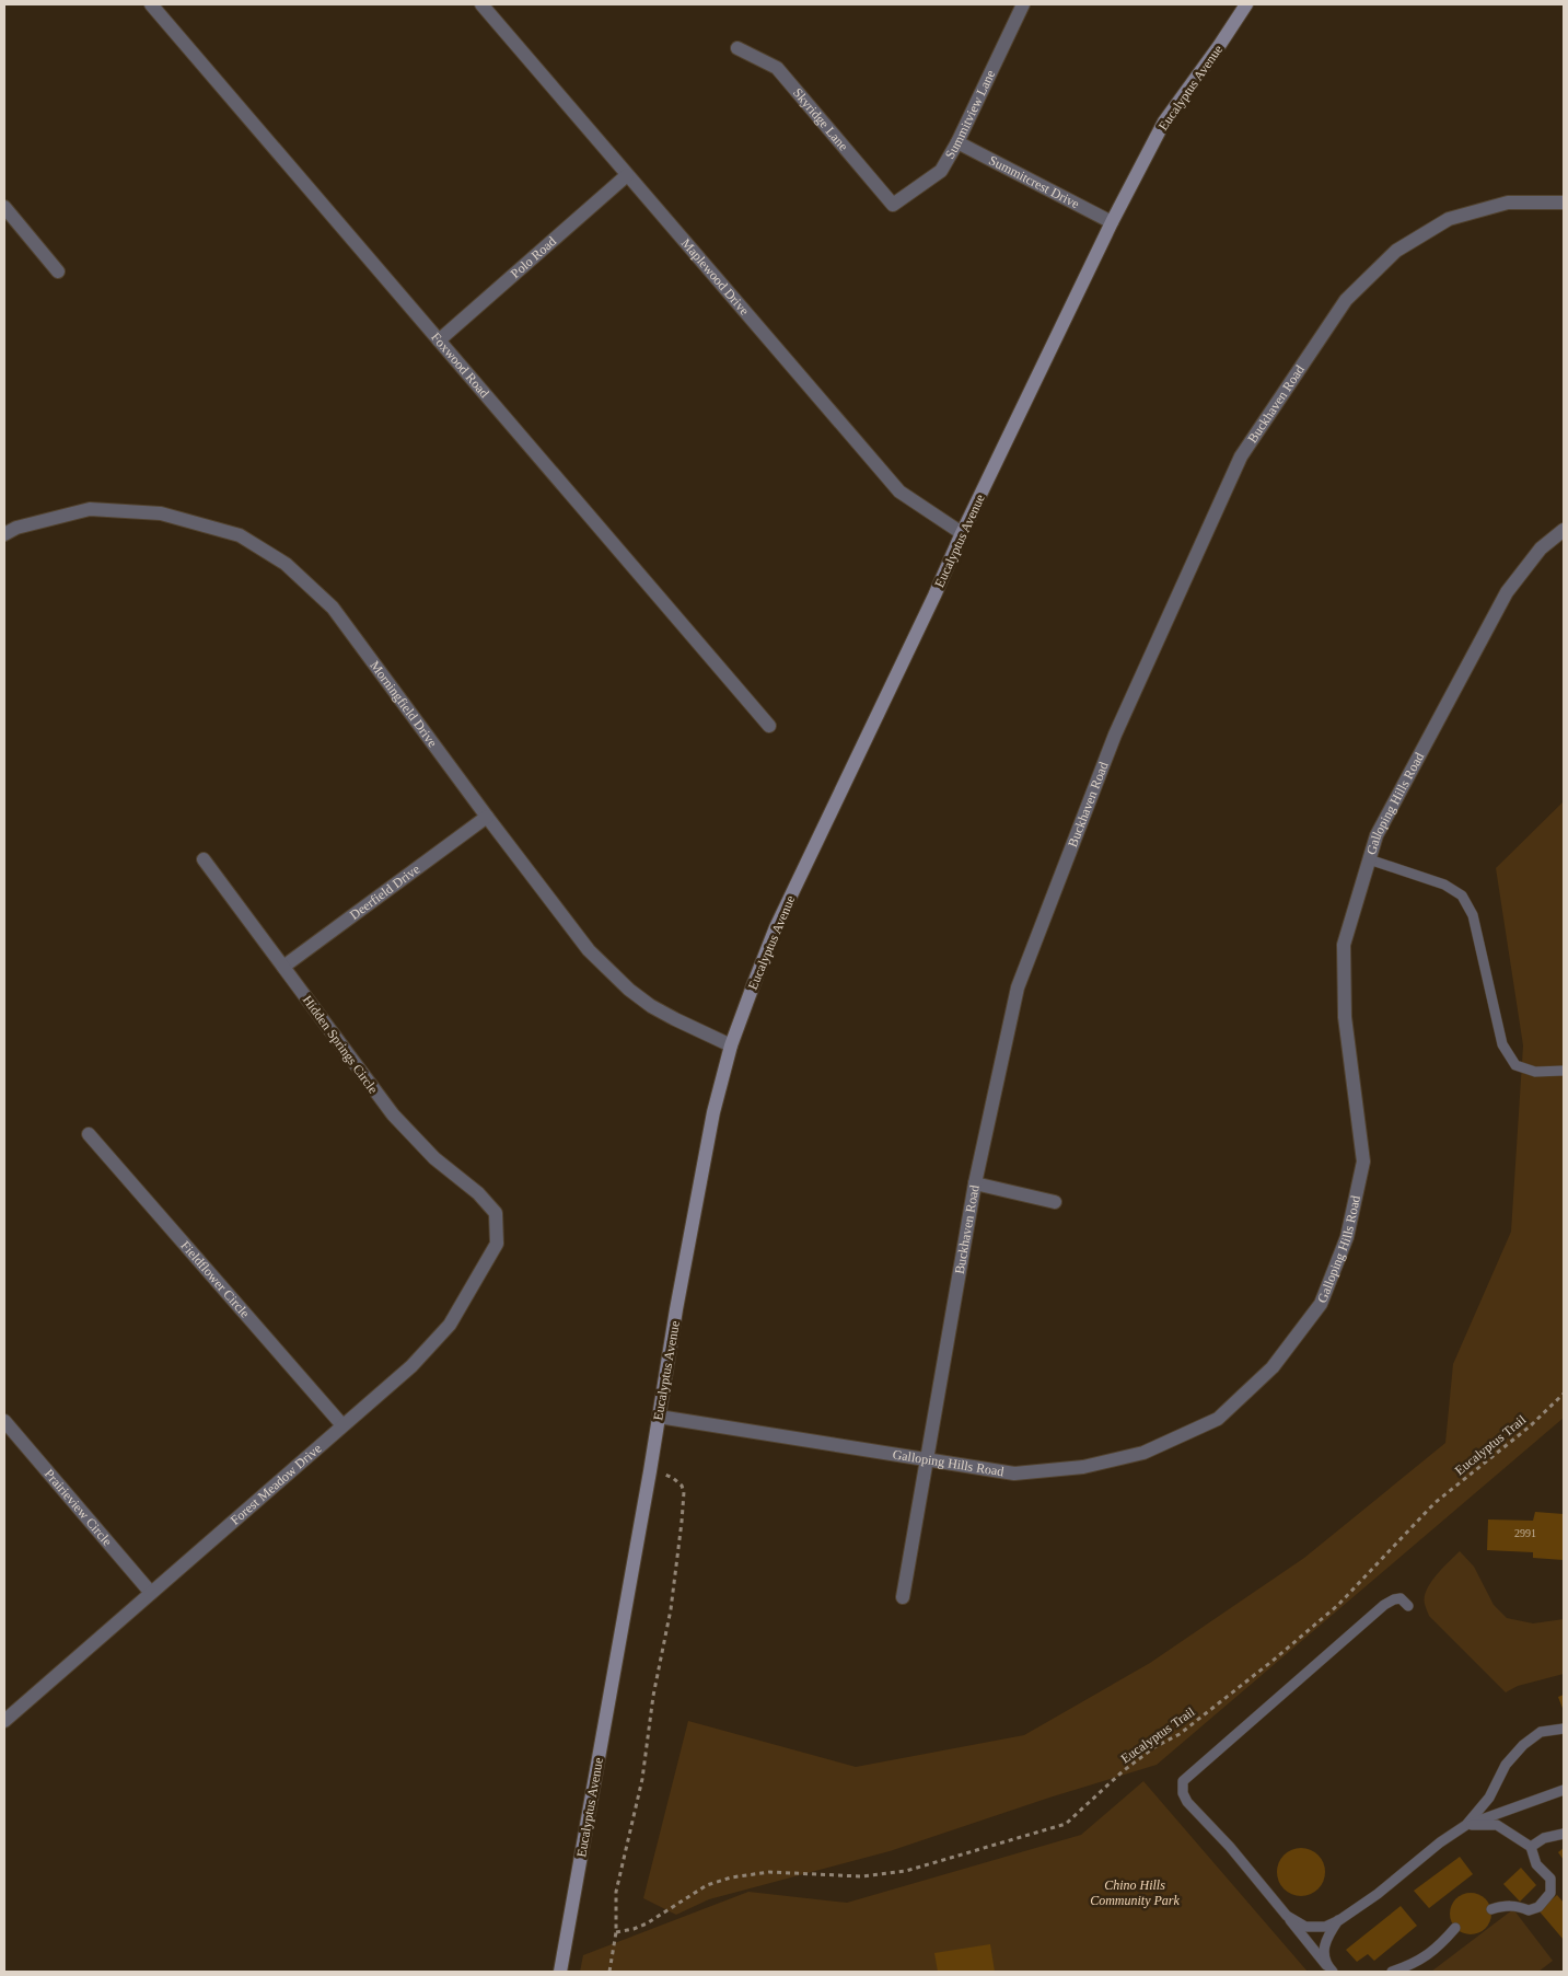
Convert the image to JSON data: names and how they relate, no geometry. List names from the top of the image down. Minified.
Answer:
{"streets":{"street":["Eucalyptus Avenue","Summitview Lane","Skyridge Lane","Summitcrest Drive","Polo Road","Maplewood Drive","Foxwood Road","Buckhaven Road","Morningfield Drive","Galloping Hills Road","Deerfield Drive","Hidden Springs Circle","Fieldflower Circle","Forest Meadow Drive","Prairieview Circle"],"path":["Eucalyptus Trail"]},"crossings":[["Eucalyptus Avenue","Summitcrest Drive"],["Eucalyptus Avenue","Maplewood Drive"],["Eucalyptus Avenue","Morningfield Drive"],["Eucalyptus Avenue","Galloping Hills Road"],["Summitview Lane","Skyridge Lane"],["Summitview Lane","Summitcrest Drive"],["Polo Road","Maplewood Drive"],["Polo Road","Foxwood Road"],["Buckhaven Road","Galloping Hills Road"],["Morningfield Drive","Deerfield Drive"],["Deerfield Drive","Hidden Springs Circle"],["Hidden Springs Circle","Forest Meadow Drive"],["Fieldflower Circle","Forest Meadow Drive"],["Forest Meadow Drive","Prairieview Circle"]],"parks":["Chino Hills Community Park"],"house_numbers":["2991"]}
